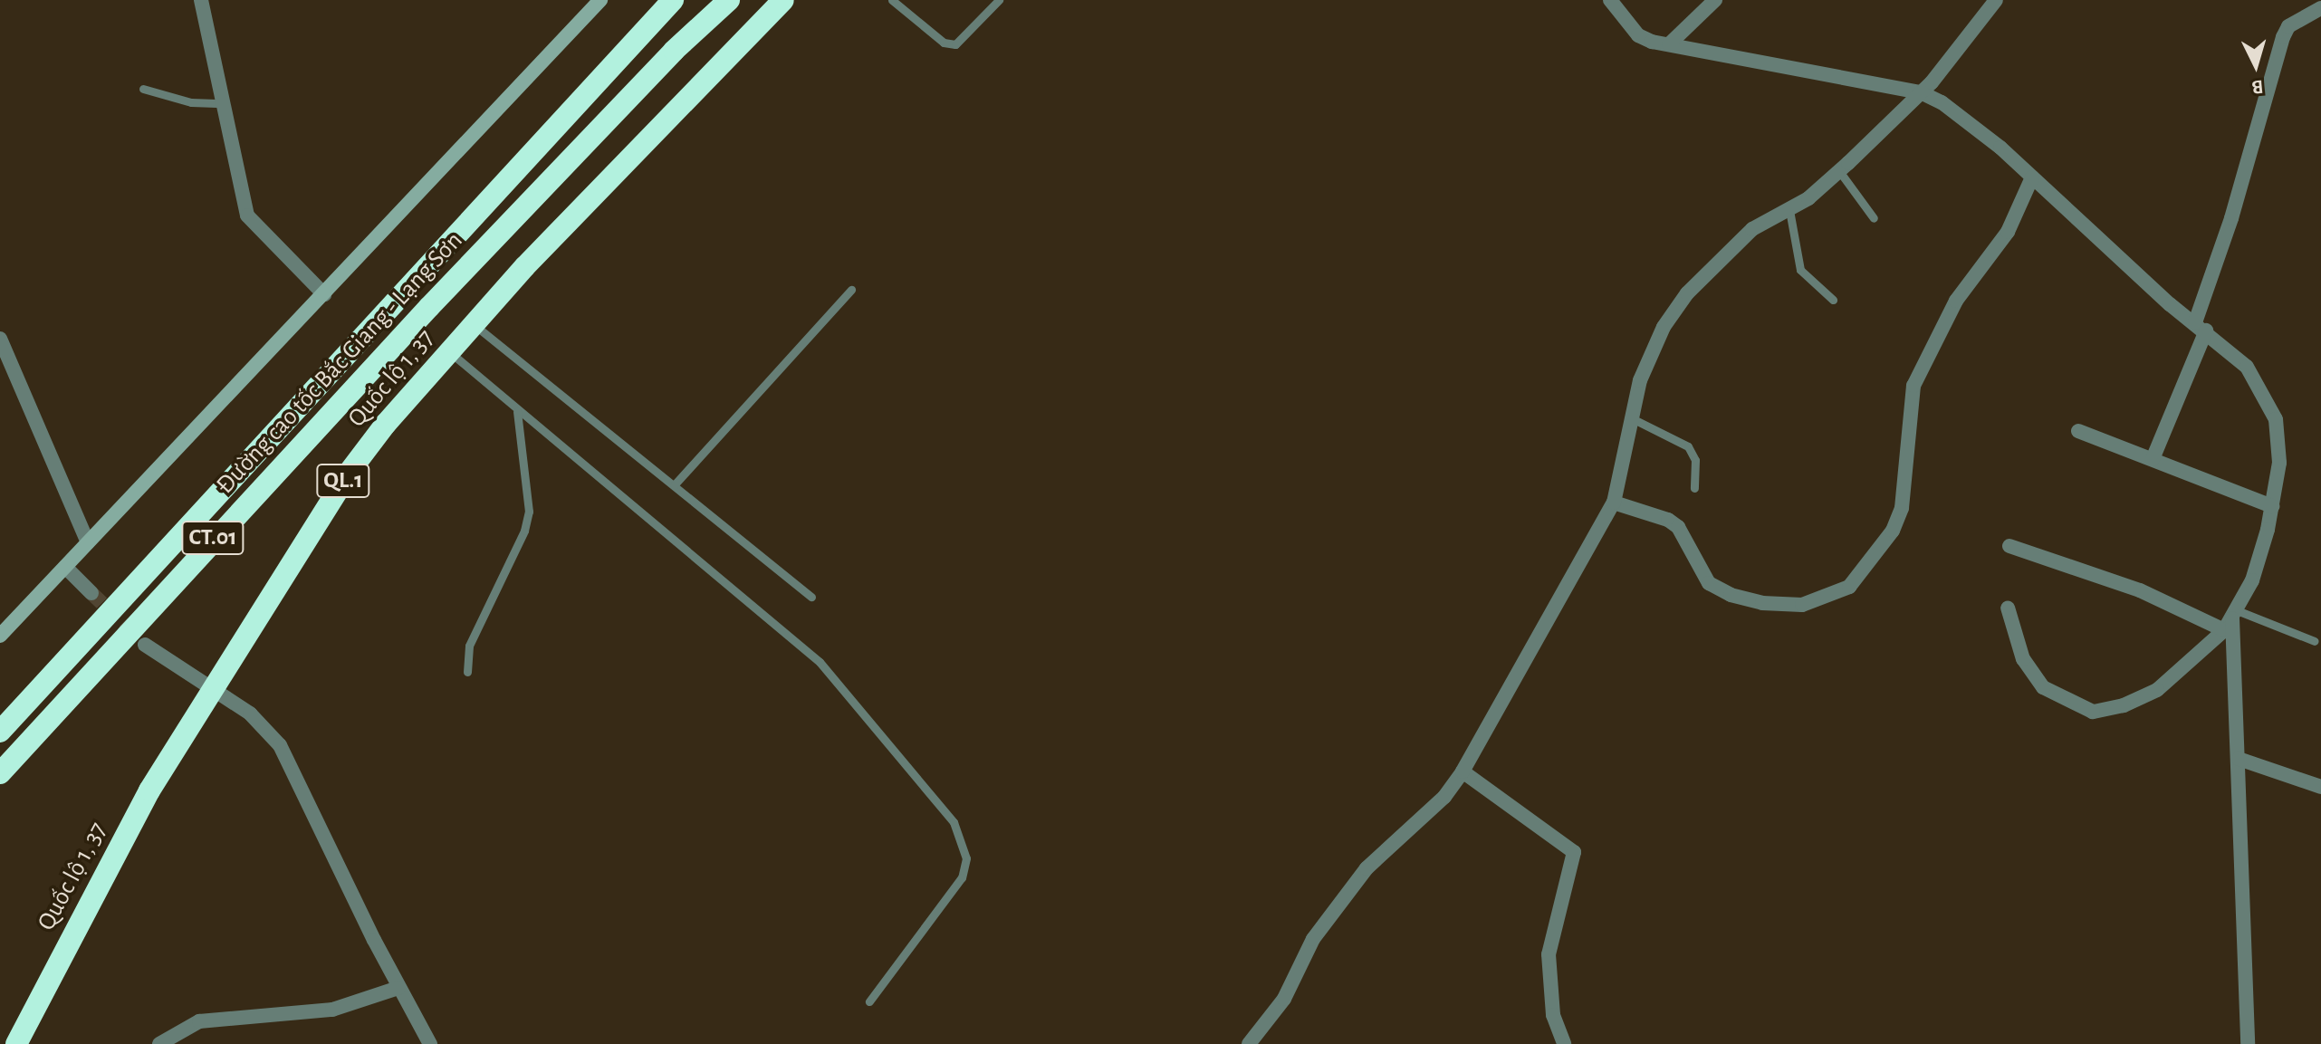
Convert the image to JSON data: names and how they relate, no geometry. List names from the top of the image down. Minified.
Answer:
{"streets":{"highway":["Đường cao tốc Bắc Giang - Lạng Sơn","Quốc lộ 1, 37","QL.1","CT.01"]},"north":"bottom"}
